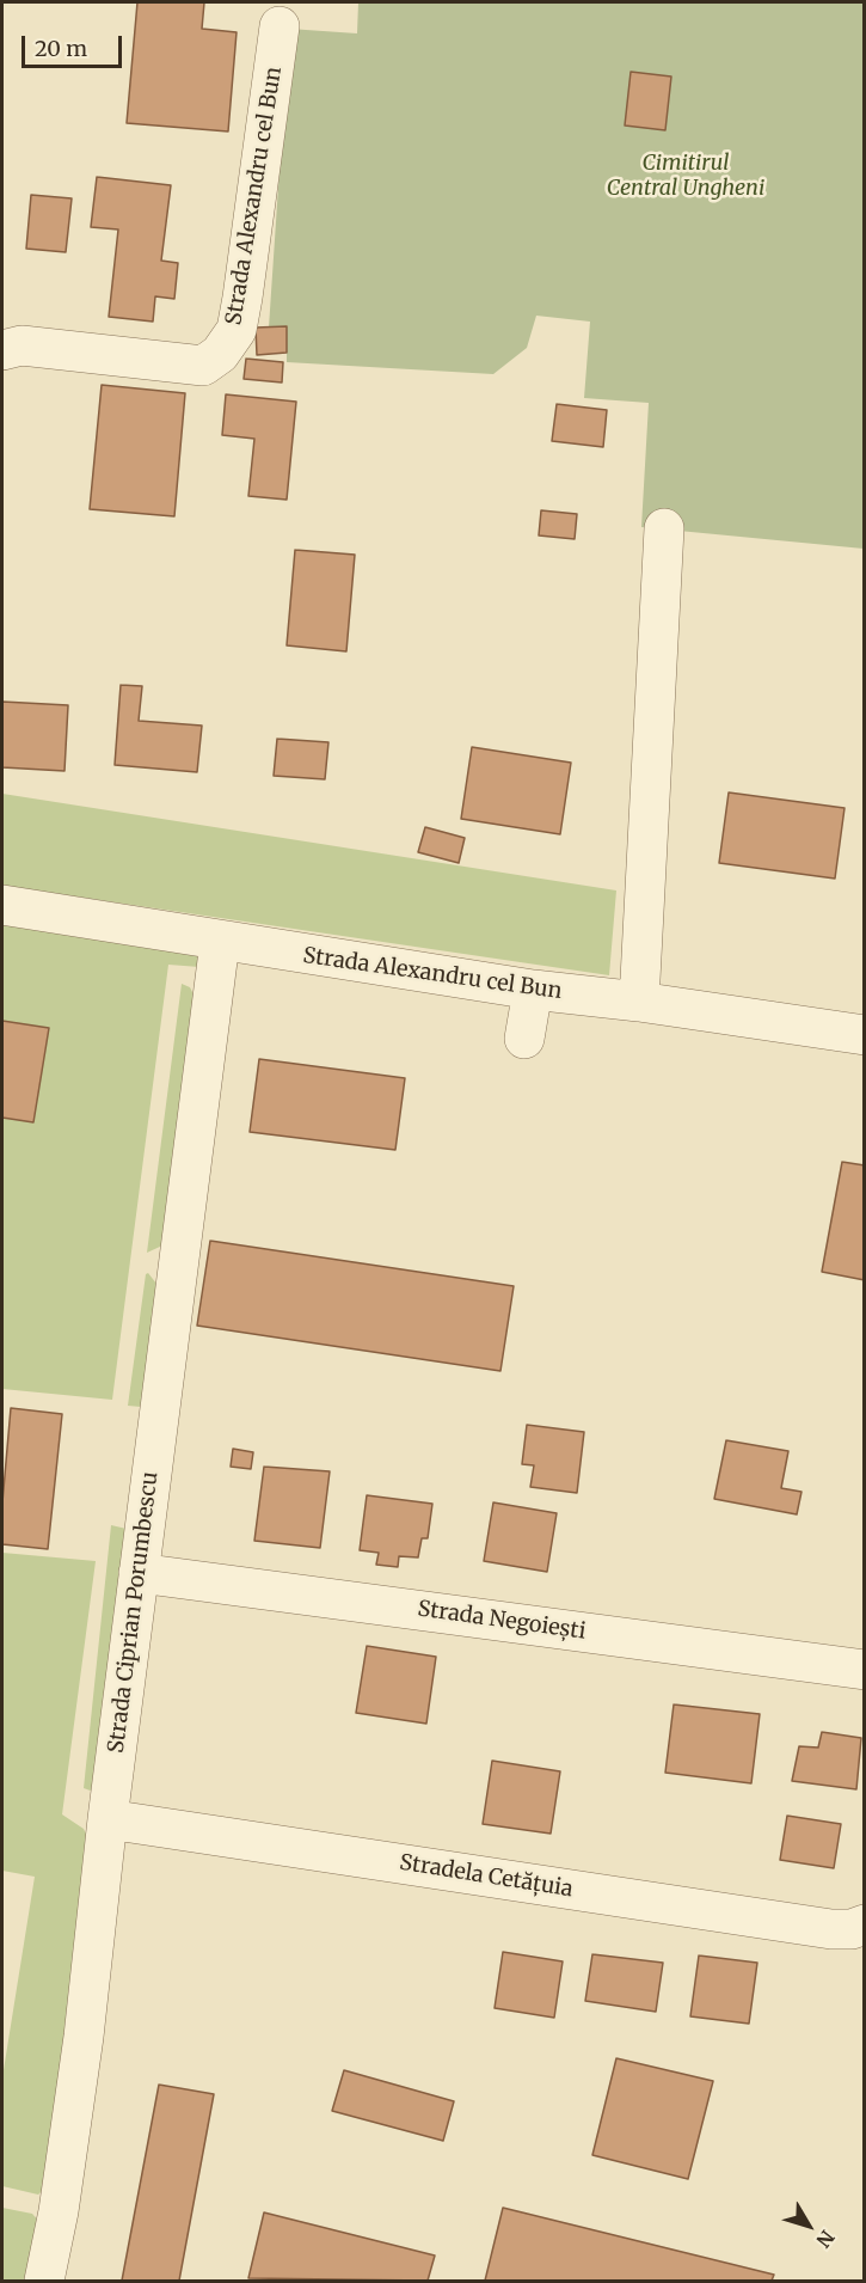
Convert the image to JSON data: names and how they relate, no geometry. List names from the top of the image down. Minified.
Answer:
{"streets":{"street":["Strada Alexandru cel Bun","Strada Ciprian Porumbescu","Strada Negoiești","Stradela Cetățuia"]},"crossings":[["Strada Alexandru cel Bun","Strada Ciprian Porumbescu"],["Strada Ciprian Porumbescu","Strada Negoiești"],["Strada Ciprian Porumbescu","Stradela Cetățuia"]],"parks":["Cimitirul Central Ungheni"],"scale_bar":"20 m","north":"bottom right"}
